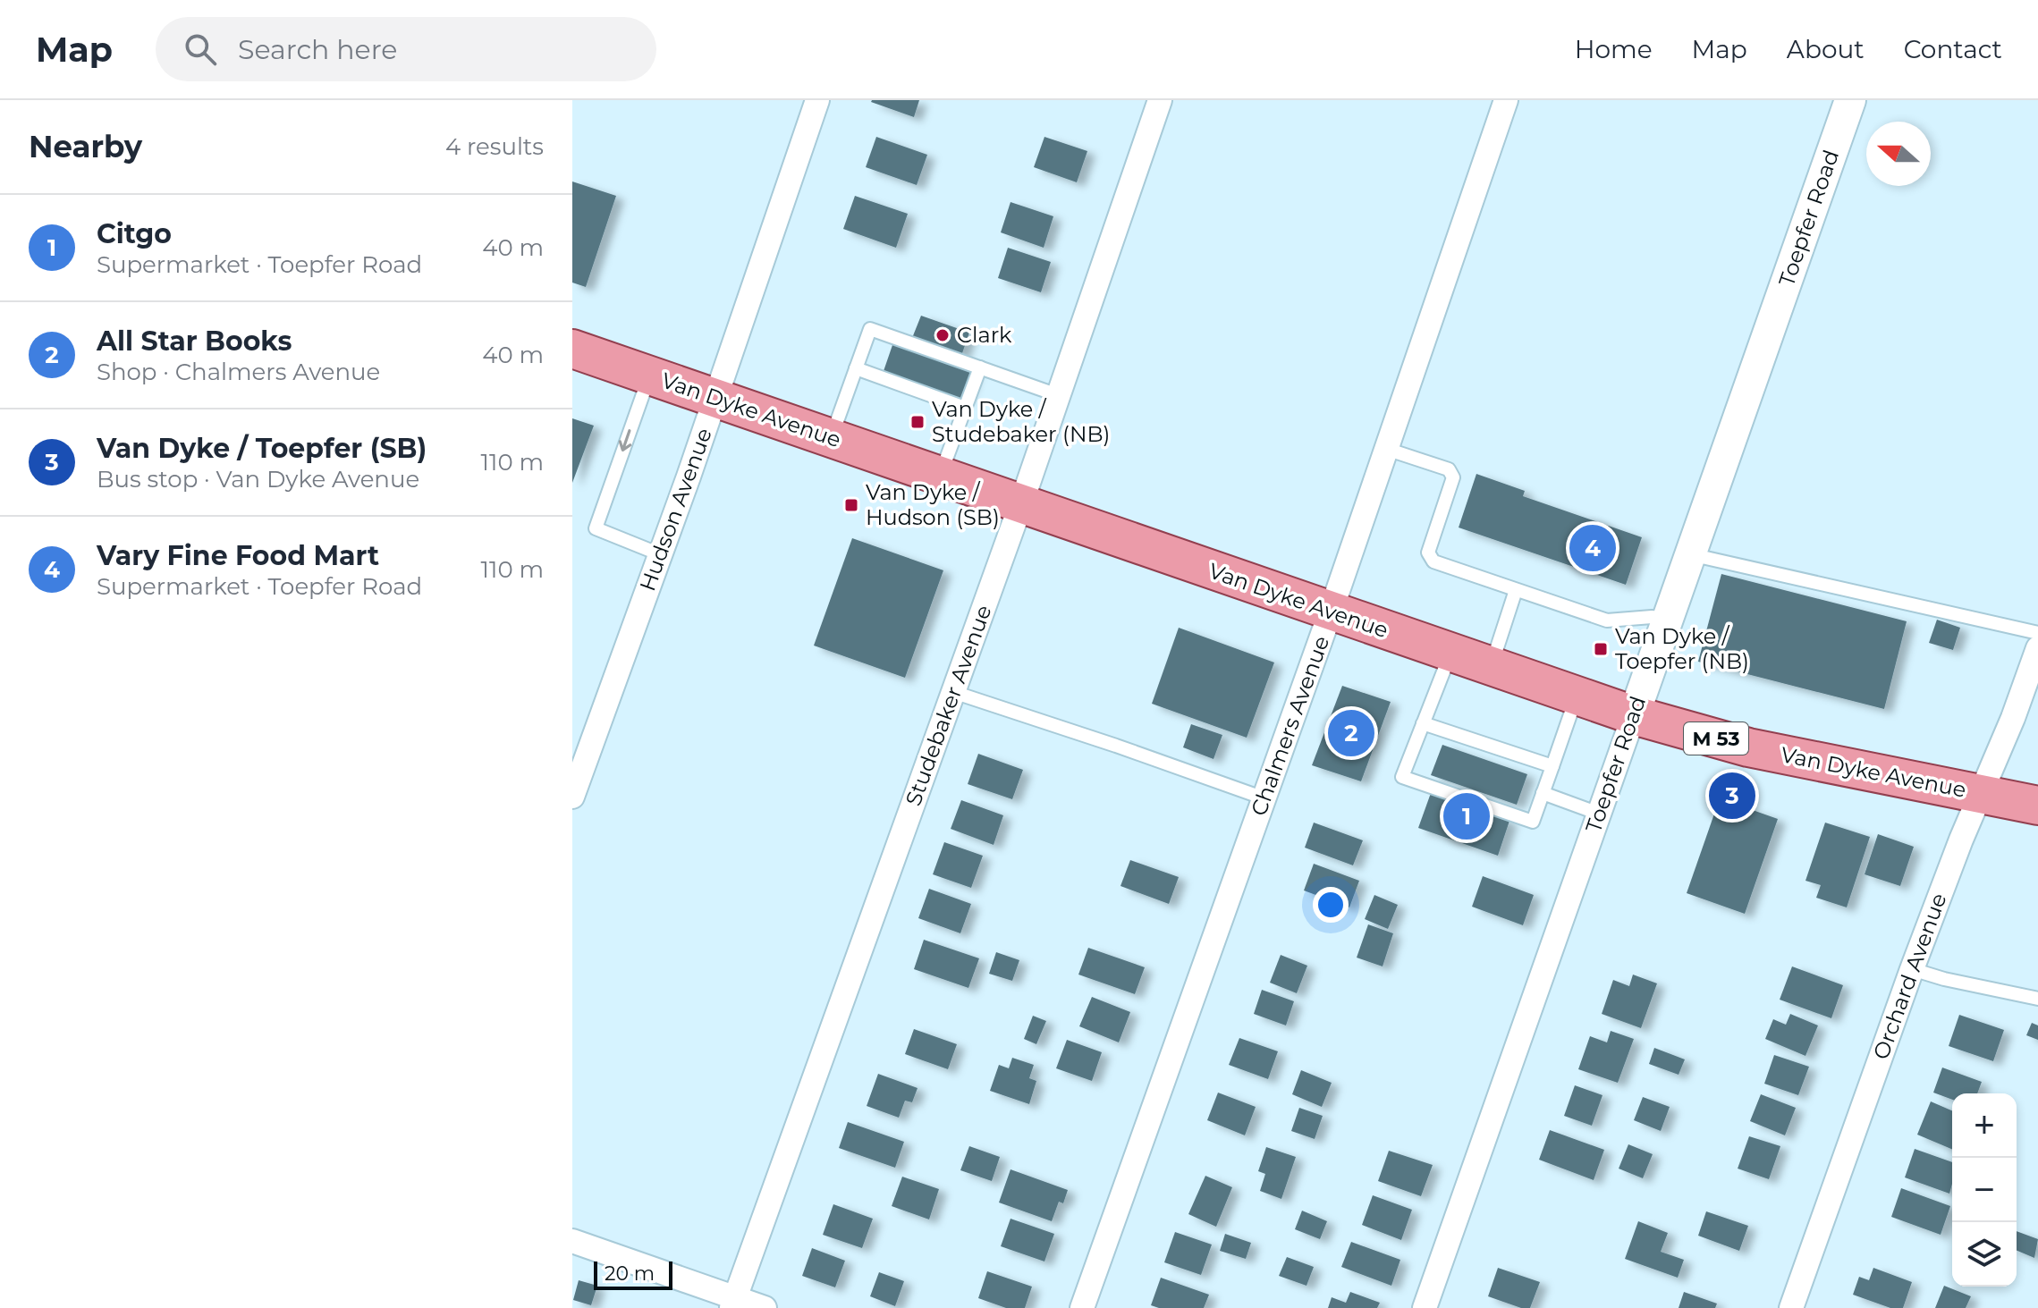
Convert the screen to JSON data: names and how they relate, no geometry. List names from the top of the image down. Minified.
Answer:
{"streets":{"main road":["Van Dyke Avenue","M 53"],"street":["Toepfer Road","Hudson Avenue","Studebaker Avenue","Chalmers Avenue","Orchard Avenue"]},"crossings":[["Toepfer Road","Van Dyke Avenue"],["Van Dyke Avenue","Hudson Avenue"],["Van Dyke Avenue","Studebaker Avenue"],["Van Dyke Avenue","Chalmers Avenue"],["Van Dyke Avenue","Orchard Avenue"]],"places":{"other":["Clark"],"transit":["Van Dyke / Studebaker (NB)","Van Dyke / Hudson (SB)","Van Dyke / Toepfer (NB)"]},"scale_bar":"20 m","north":"left","page":{"header":"Map","search":"Search here","nav":["Home","Map","About","Contact"],"heading":["Nearby","4 results"],"list":[{"mark":"1","name":"Citgo","note":"Supermarket · Toepfer Road","value":"40 m"},{"mark":"2","name":"All Star Books","note":"Shop · Chalmers Avenue","value":"40 m"},{"mark":"3","name":"Van Dyke / Toepfer (SB)","note":"Bus stop · Van Dyke Avenue","value":"110 m"},{"mark":"4","name":"Vary Fine Food Mart","note":"Supermarket · Toepfer Road","value":"110 m"}],"pins":["4","2","3","1"],"map_buttons":["+","−"],"scale":"20 m"}}
